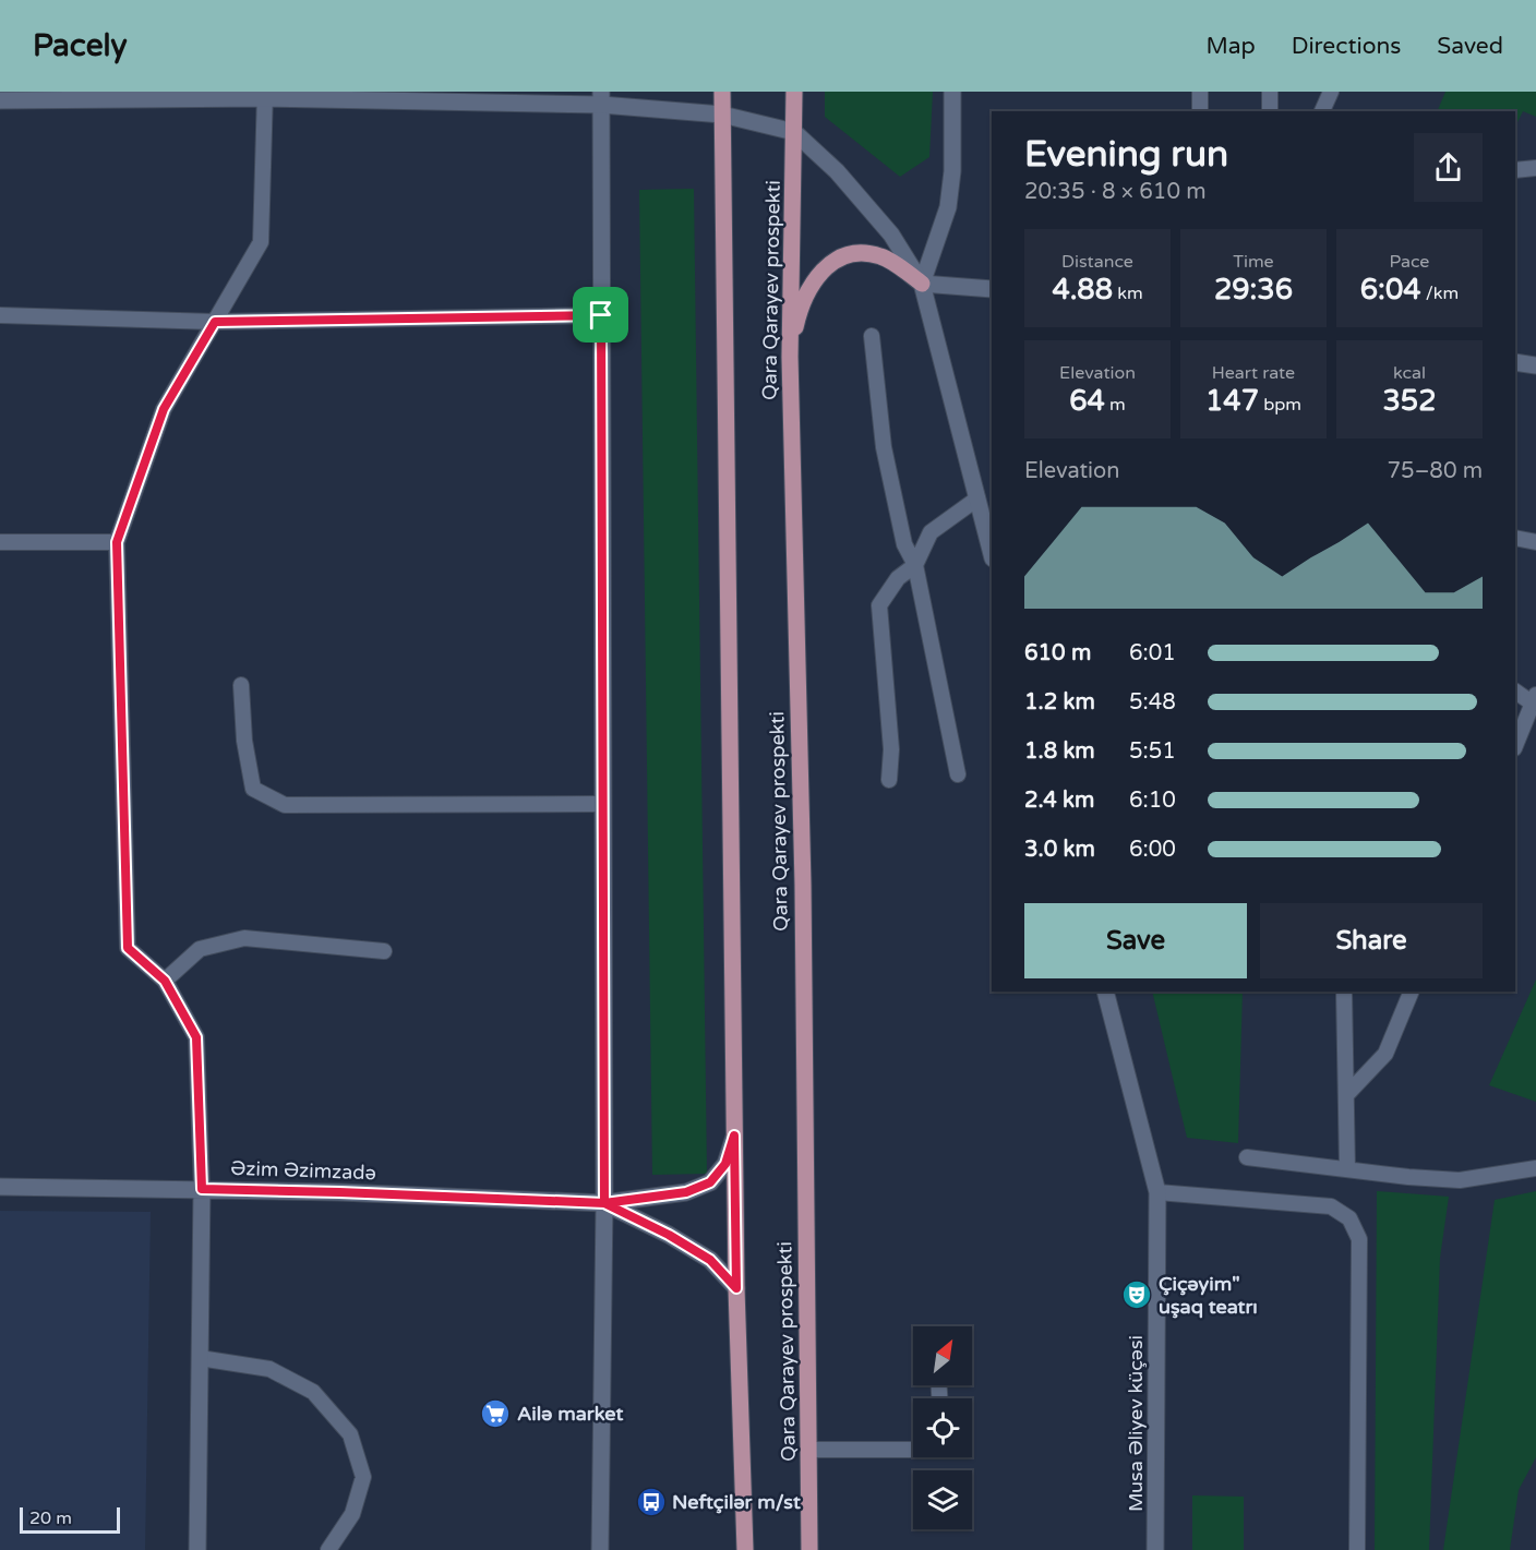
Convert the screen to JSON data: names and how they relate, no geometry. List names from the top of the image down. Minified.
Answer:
{"streets":{"main road":["Qara Qarayev prospekti"],"street":["Əzim Əzimzadə","Musa Əliyev küçəsi"]},"places":{"theatre":["Çiçəyim\" uşaq teatrı"],"supermarket":["Ailə market"],"bus stop":["Neftçilər m/st"]},"scale_bar":"20 m","north":"top right","page":{"header":"Pacely","nav":["Map","Directions","Saved"],"heading":["Evening run","20:35 · 8 × 610 m"],"stats":[["Distance","4.88 km"],["Time","29:36"],["Pace","6:04 /km"],["Elevation","64 m"],["Heart rate","147 bpm"],["kcal","352"]],"chart":["Elevation","75–80 m"],"list":[{"name":"610 m","note":"6:01"},{"name":"1.2 km","note":"5:48"},{"name":"1.8 km","note":"5:51"},{"name":"2.4 km","note":"6:10"},{"name":"3.0 km","note":"6:00"}],"buttons":["Save","Share"],"scale":"20 m"}}
